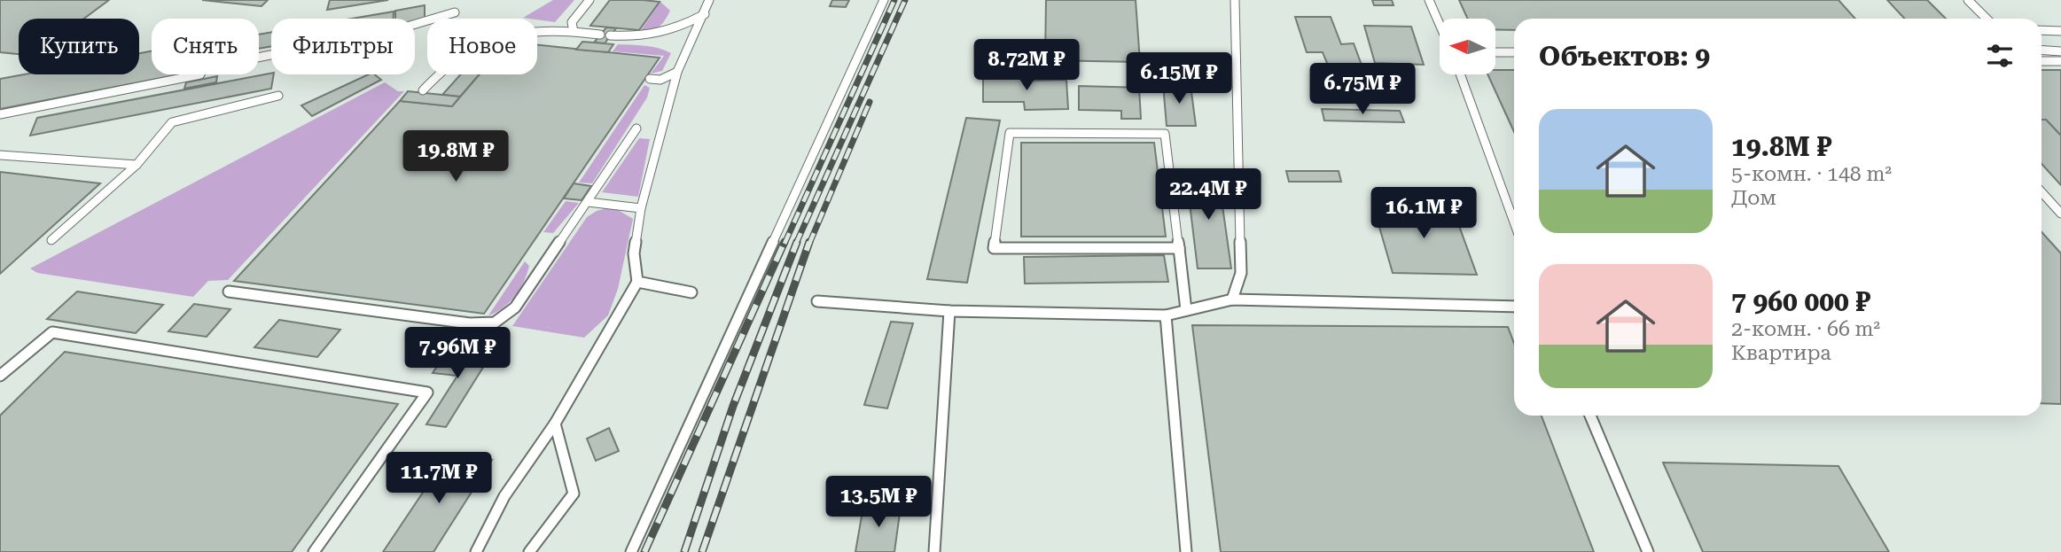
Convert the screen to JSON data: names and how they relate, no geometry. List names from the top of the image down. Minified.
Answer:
{"north":"left","page":{"chip":["Купить","Снять","Фильтры","Новое"],"heading":"Объектов: 9","price":["8.72M ₽","6.15M ₽","6.75M ₽","19.8M ₽","22.4M ₽","16.1M ₽","7.96M ₽","11.7M ₽","13.5M ₽"],"list":[{"name":"19.8M ₽","note":"5-комн. · 148 m² · Дом"},{"name":"7 960 000 ₽","note":"2-комн. · 66 m² · Квартира"}]}}
